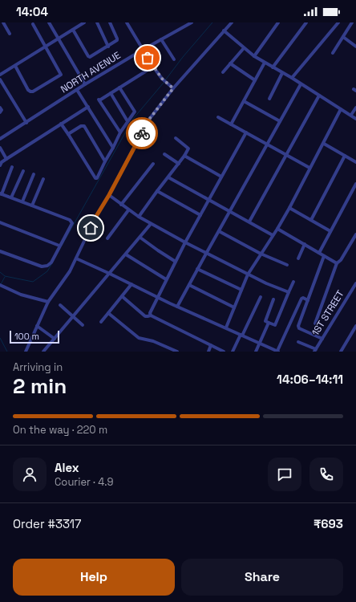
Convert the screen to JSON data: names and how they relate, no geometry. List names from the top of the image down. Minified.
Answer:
{"streets":{"street":["NORTH AVENUE","1ST STREET"]},"scale_bar":"100 m","page":{"status":"14:04","scale":"100 m","heading":["2 min","Arriving in","14:06–14:11"],"panel":["Alex","Courier · 4.9","Order #3317","₹693"],"bar":"On the way · 220 m","buttons":["Help","Share"]}}
